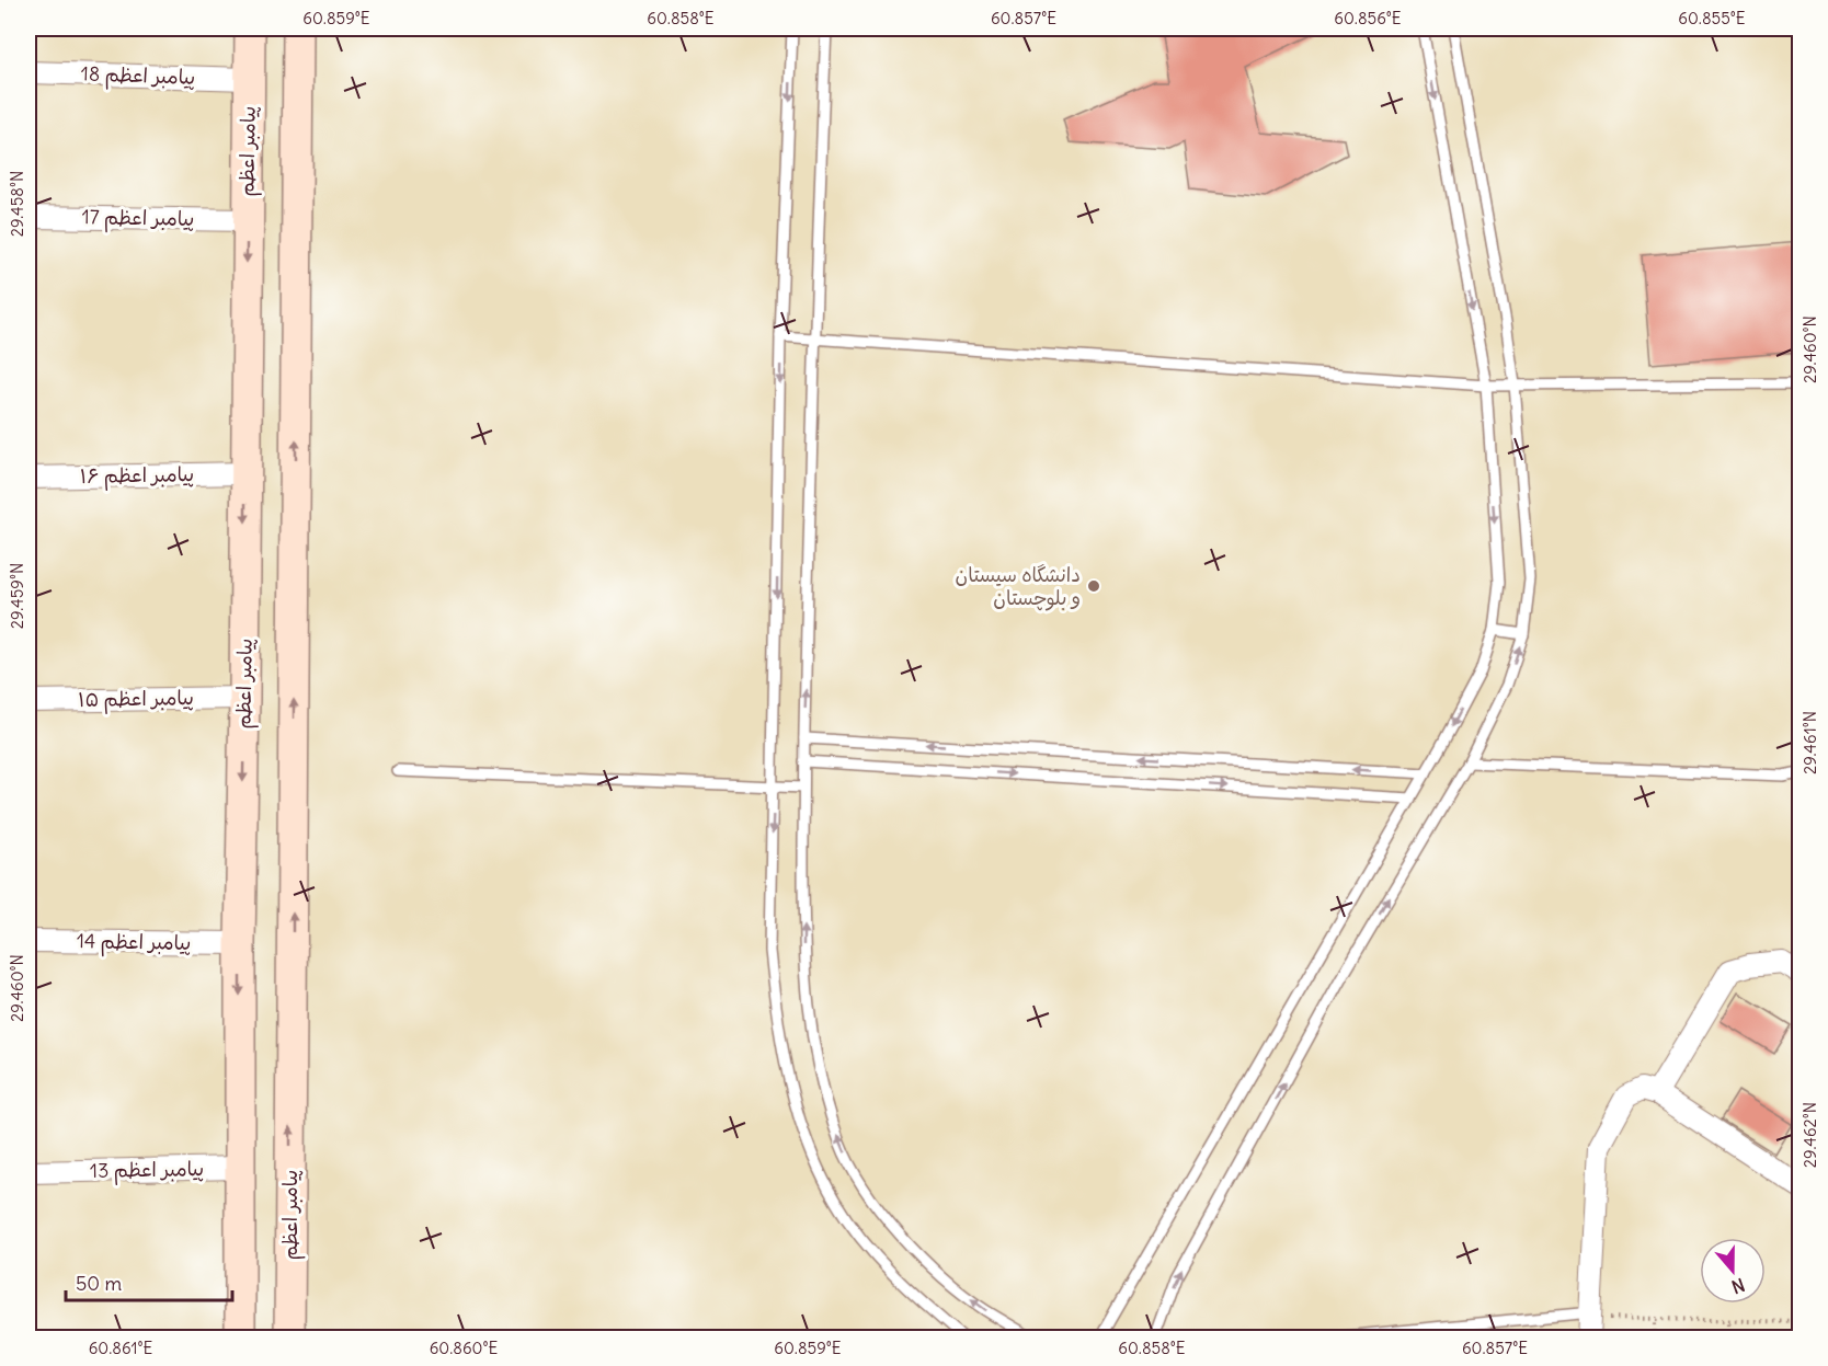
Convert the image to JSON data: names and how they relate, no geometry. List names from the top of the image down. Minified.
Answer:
{"streets":{"main road":["پیامبر اعظم"],"street":["پیامبر اعظم 18","پیامبر اعظم 17","پیامبر اعظم ۱۶","پیامبر اعظم ۱۵","پیامبر اعظم 14","پیامبر اعظم 13"]},"crossings":[["پیامبر اعظم 18","پیامبر اعظم"],["پیامبر اعظم","پیامبر اعظم 17"],["پیامبر اعظم","پیامبر اعظم ۱۶"],["پیامبر اعظم","پیامبر اعظم ۱۵"],["پیامبر اعظم","پیامبر اعظم 14"],["پیامبر اعظم","پیامبر اعظم 13"]],"places":["دانشگاه سیستان و بلوچستان"],"scale_bar":"50 m","north":"bottom","coordinates":["60.859°E","60.858°E","60.857°E","60.856°E","60.855°E","29.458°N","29.460°N","29.459°N","29.461°N","29.462°N","60.861°E","60.860°E"]}
